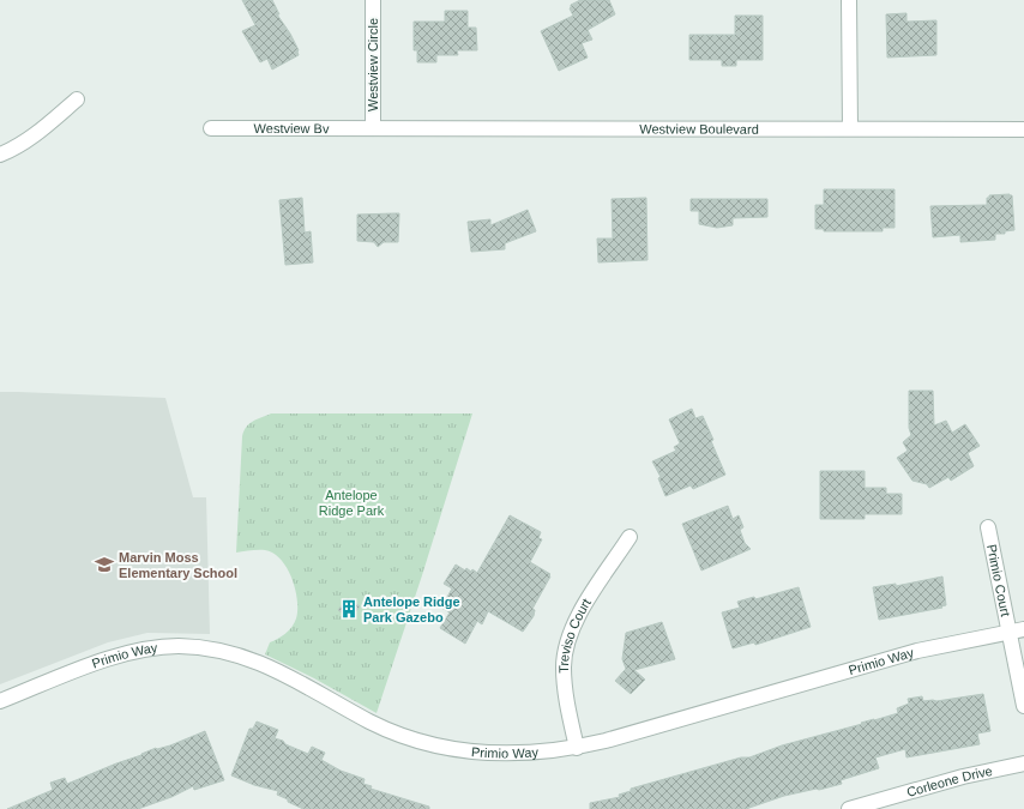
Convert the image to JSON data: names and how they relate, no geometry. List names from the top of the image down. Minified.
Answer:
{"streets":{"street":["Westview Circle","Westview Bv","Westview Boulevard","Primio Court","Treviso Court","Primio Way","Corleone Drive"]},"crossings":[["Westview Circle","Westview Bv"],["Westview Circle","Westview Boulevard"],["Westview Bv","Westview Boulevard"],["Primio Court","Primio Way"],["Treviso Court","Primio Way"]],"parks":["Antelope Ridge Park"],"places":{"school or university":["Marvin Moss Elementary School"],"building":["Antelope Ridge Park Gazebo"]}}
